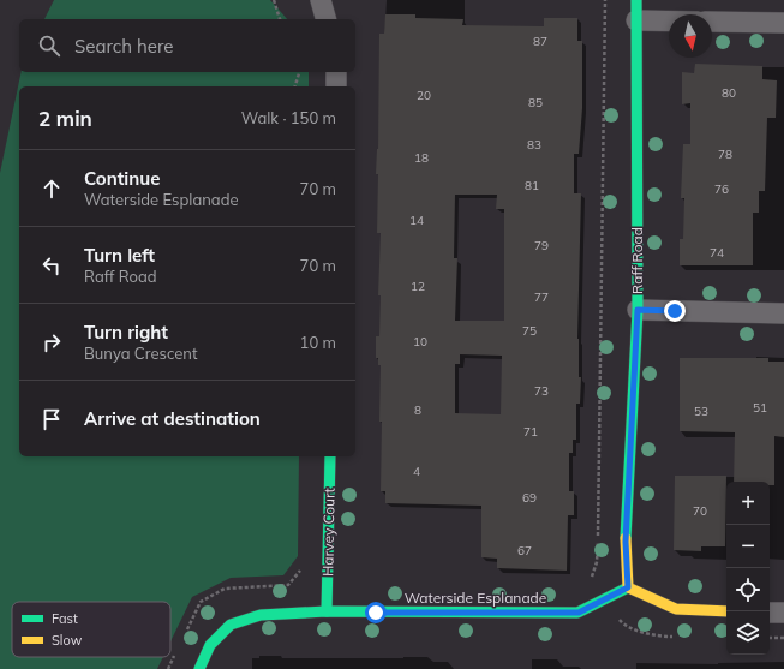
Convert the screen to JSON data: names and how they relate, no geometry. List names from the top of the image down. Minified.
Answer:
{"streets":{"street":["Raff Road","Harvey Court","Waterside Esplanade"]},"crossings":[["Raff Road","Waterside Esplanade"],["Harvey Court","Waterside Esplanade"]],"house_numbers":["87","80","20","85","83","78","18","81","76","14","79","74","12","77","75","10","73","51","8","53","71","4","69","70","67"],"legend":["Fast","Slow"],"north":"bottom","page":{"search":"Search here","heading":["2 min","Walk · 150 m"],"list":[["Continue","Waterside Esplanade","70 m"],["Turn left","Raff Road","70 m"],["Turn right","Bunya Crescent","10 m"],"Arrive at destination"],"map_buttons":["+","−"]}}
